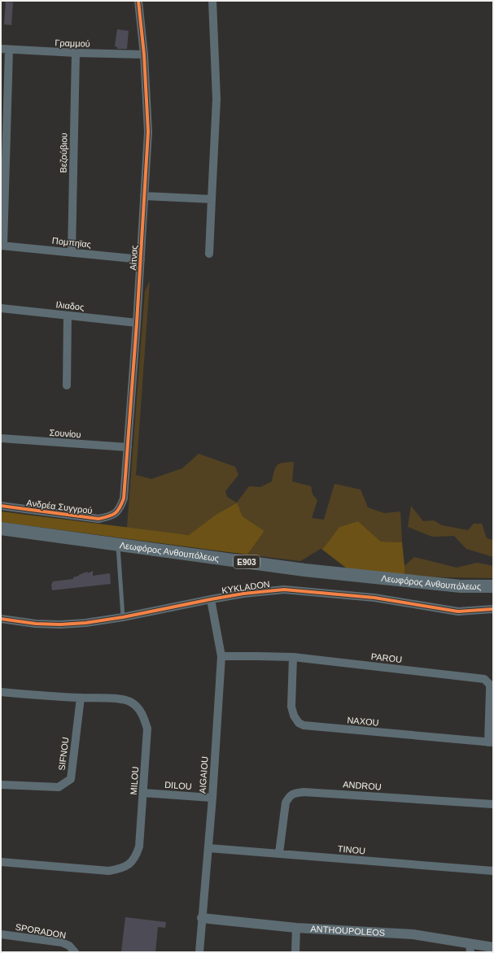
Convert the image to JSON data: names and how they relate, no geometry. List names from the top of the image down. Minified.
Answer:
{"streets":{"main road":["Λεωφόρος Ανθουπόλεως","E903"],"street":["Γραμμού","Βεζούβιου","Πομπηϊας","Αίτνας","Ιλιαδος","Σουνίου","Ανδρέα Συγγρού","KYKLADON","PAROU","NAXOU","SIFNOU","AIGAIOU","MILOU","DILOU","ANDROU","TINOU","SPORADON","ANTHOUPOLEOS"]},"crossings":[["Γραμμού","Βεζούβιου"],["Γραμμού","Αίτνας"],["Βεζούβιου","Πομπηϊας"],["Πομπηϊας","Αίτνας"],["Αίτνας","Ιλιαδος"],["Αίτνας","Σουνίου"],["Αίτνας","Ανδρέα Συγγρού"],["KYKLADON","AIGAIOU"],["PAROU","NAXOU"],["PAROU","AIGAIOU"],["SIFNOU","MILOU"],["AIGAIOU","DILOU"],["AIGAIOU","TINOU"],["AIGAIOU","ANTHOUPOLEOS"],["MILOU","DILOU"],["ANDROU","TINOU"]]}
